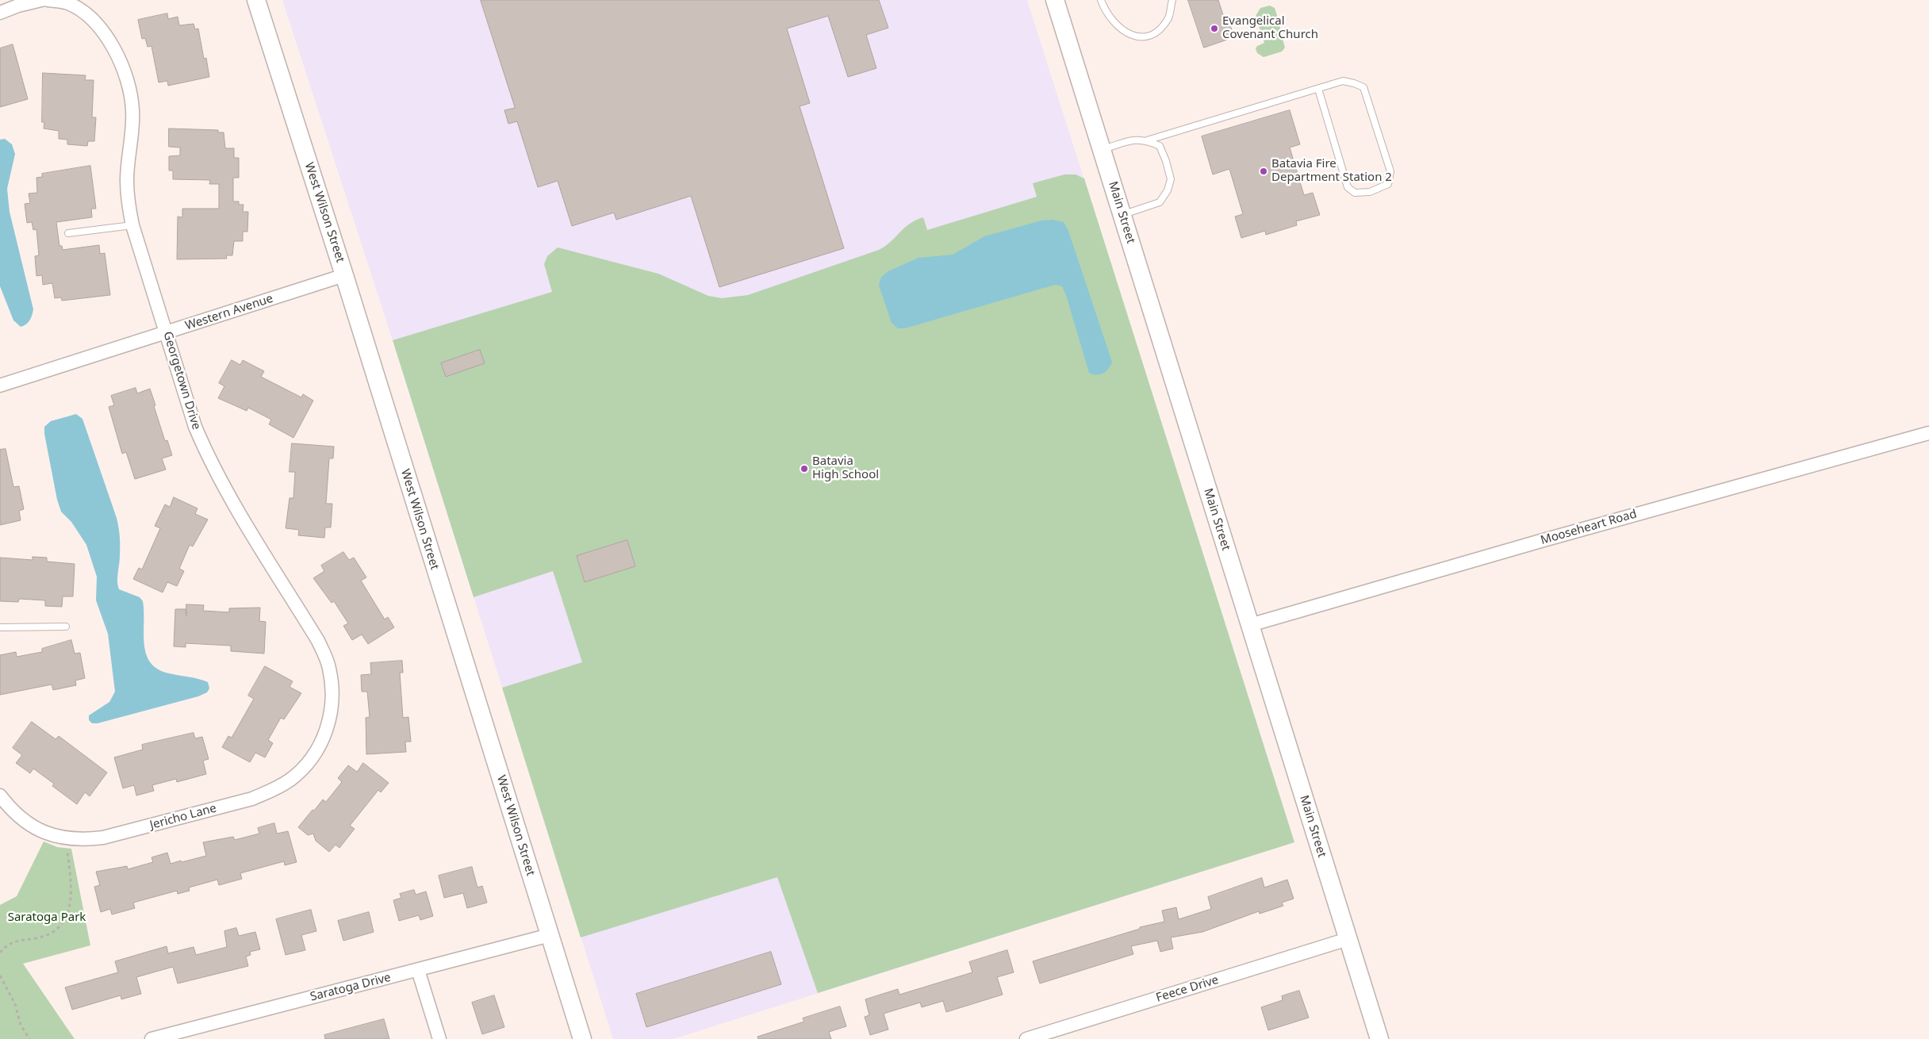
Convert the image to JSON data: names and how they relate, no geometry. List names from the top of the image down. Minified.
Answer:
{"streets":{"main road":["West Wilson Street","Main Street"],"street":["Western Avenue","Georgetown Drive","Mooseheart Road","Jericho Lane","Saratoga Drive","Feece Drive"]},"crossings":[["West Wilson Street","Western Avenue"],["West Wilson Street","Saratoga Drive"],["Main Street","Mooseheart Road"],["Main Street","Feece Drive"],["Western Avenue","Georgetown Drive"],["Georgetown Drive","Jericho Lane"]],"parks":["Saratoga Park"],"places":["Evangelical Covenant Church","Batavia Fire Department Station 2","Batavia High School"]}
